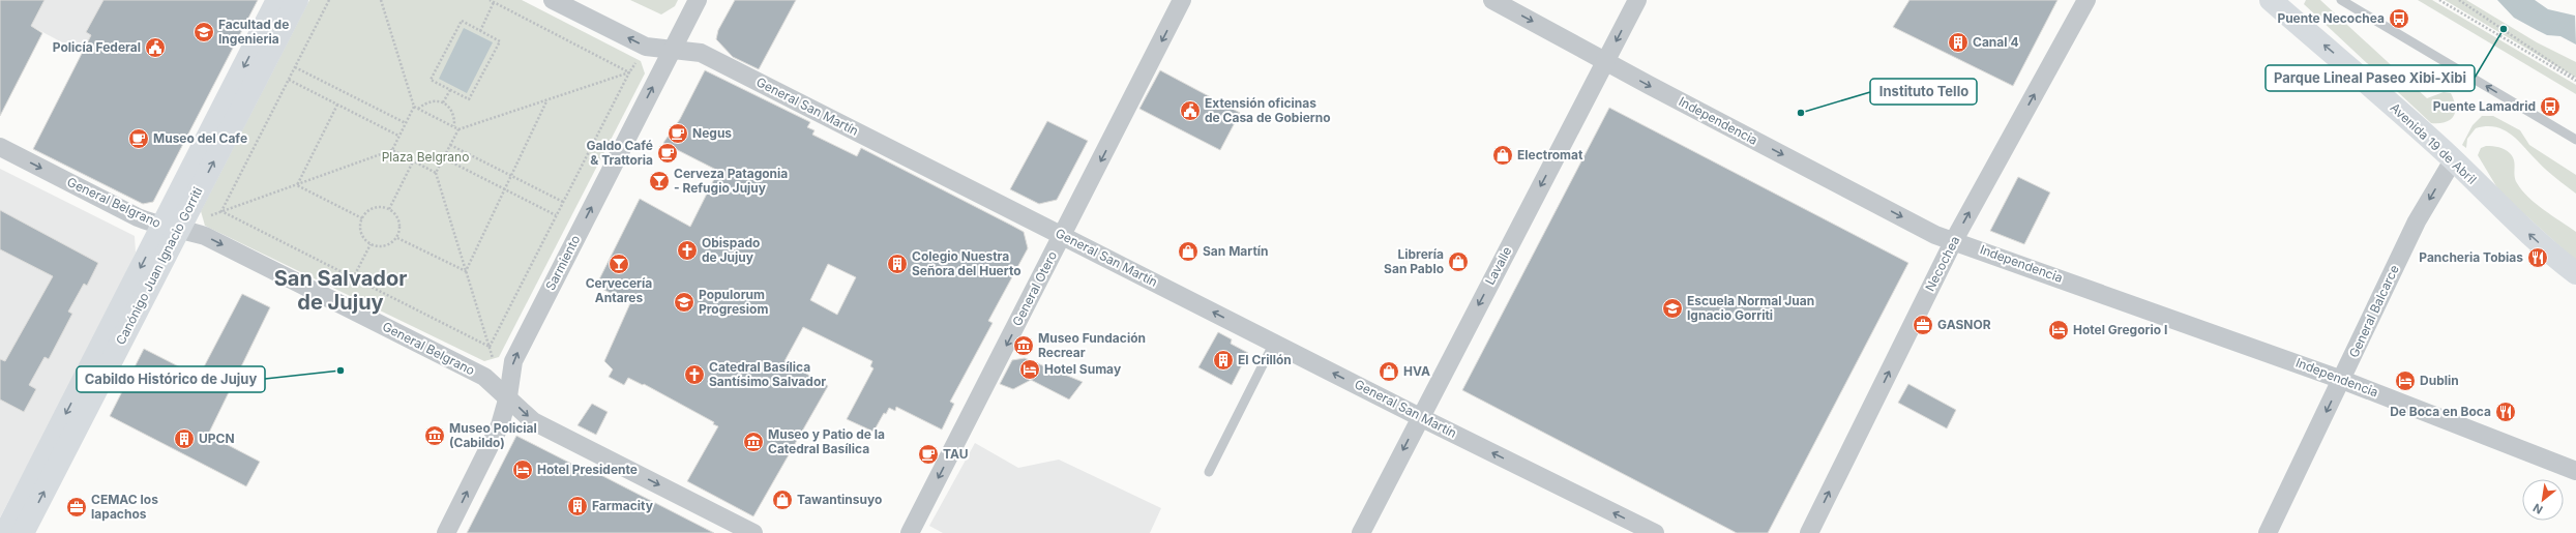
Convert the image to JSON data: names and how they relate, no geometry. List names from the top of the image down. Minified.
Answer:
{"streets":{"main road":["Avenida 19 de Abril","Canónigo Juan Ignacio Gorriti"],"street":["General San Martín","Independencia","General Belgrano","Sarmiento","Necochea","Lavalle","General Otero","General Balcarce"]},"crossings":[["General San Martín","Sarmiento"],["General San Martín","Lavalle"],["General San Martín","General Otero"],["Independencia","Necochea"],["Independencia","Lavalle"],["Independencia","General Balcarce"],["Avenida 19 de Abril","General Balcarce"],["General Belgrano","Sarmiento"],["General Belgrano","Canónigo Juan Ignacio Gorriti"]],"one_way":["General San Martín","Independencia","Avenida 19 de Abril","General Belgrano","Sarmiento","Necochea","Lavalle","General Otero","General Balcarce"],"districts":["San Salvador de Jujuy"],"parks":["Plaza Belgrano"],"places":{"bus stop":["Puente Necochea","Puente Lamadrid"],"other":["Parque Lineal Paseo Xibi-Xibi","Instituto Tello","Cabildo Histórico de Jujuy"],"school or university":["Facultad de Ingenieria","Populorum Progresiom","Escuela Normal Juan Ignacio Gorriti"],"building":["Canal 4","Colegio Nuestra Señora del Huerto","El Crillón","UPCN","Farmacity"],"public building":["Policía Federal","Extensión oficinas de Casa de Gobierno"],"cafe":["Negus","Museo del Cafe","Galdo Café & Trattoria","TAU"],"shop":["Electromat","San Martín","Librería San Pablo","HVA","Tawantinsuyo"],"bar":["Cerveza Patagonia - Refugio Jujuy","Cervecería Antares"],"church":["Obispado de Jujuy","Catedral Basílica Santísimo Salvador"],"restaurant":["Pancheria Tobias","De Boca en Boca"],"office":["GASNOR","CEMAC los lapachos"],"hotel":["Hotel Gregorio I","Hotel Sumay","Dublin","Hotel Presidente"],"museum":["Museo Fundación Recrear","Museo Policial (Cabildo)","Museo y Patio de la Catedral Basílica"]},"north":"bottom left"}
